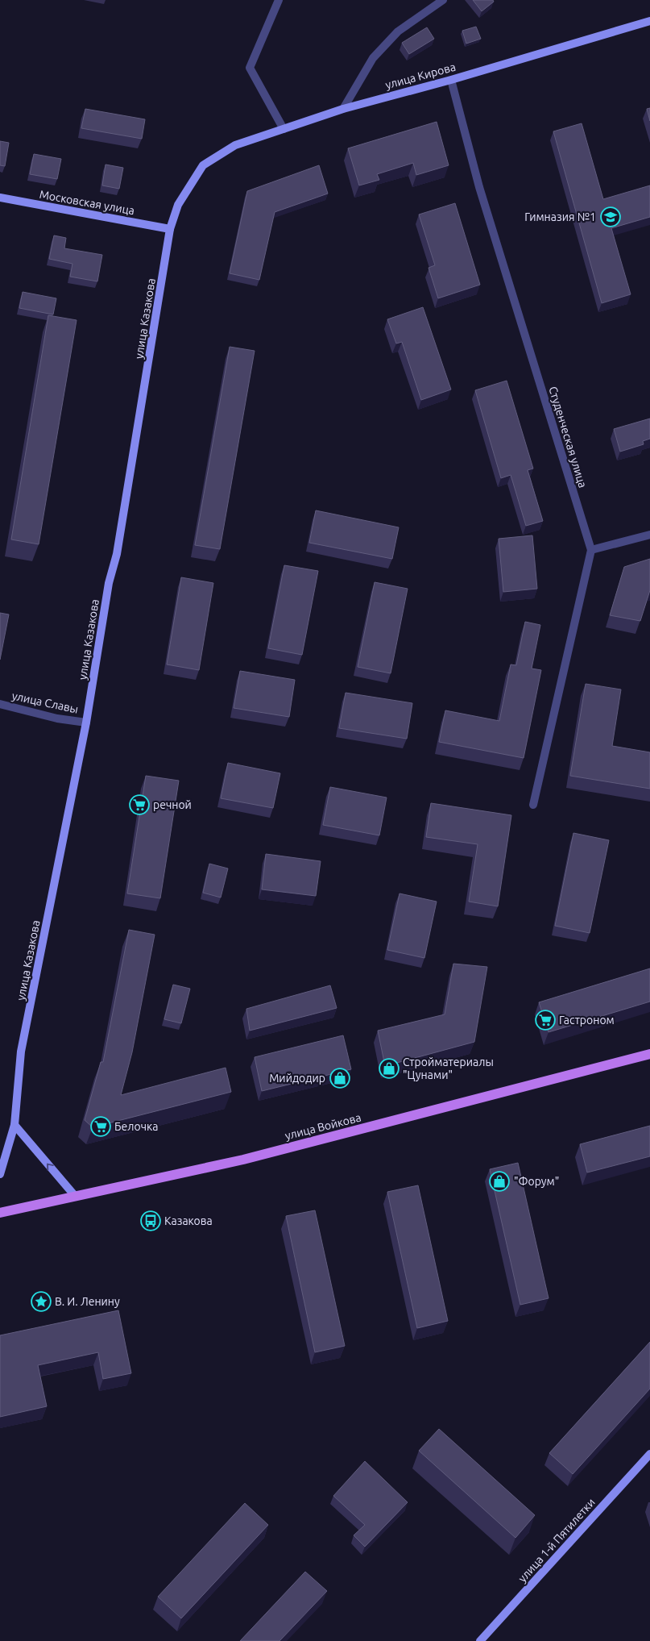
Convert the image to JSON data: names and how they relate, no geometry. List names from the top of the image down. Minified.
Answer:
{"streets":{"main road":["улица Кирова","Московская улица","улица Казакова","улица Войкова","улица 1-й Пятилетки"],"street":["Студенческая улица","улица Славы"]},"crossings":[["улица Кирова","улица Казакова"],["улица Кирова","Студенческая улица"],["Московская улица","улица Казакова"],["улица Казакова","улица Славы"]],"places":{"school or university":["Гимназия №1"],"supermarket":["речной","Гастроном","Белочка"],"shop":["Стройматериалы \"Цунами\"","Мийдодир","\"Форум\""],"bus stop":["Казакова"],"place":["В. И. Ленину"]}}
